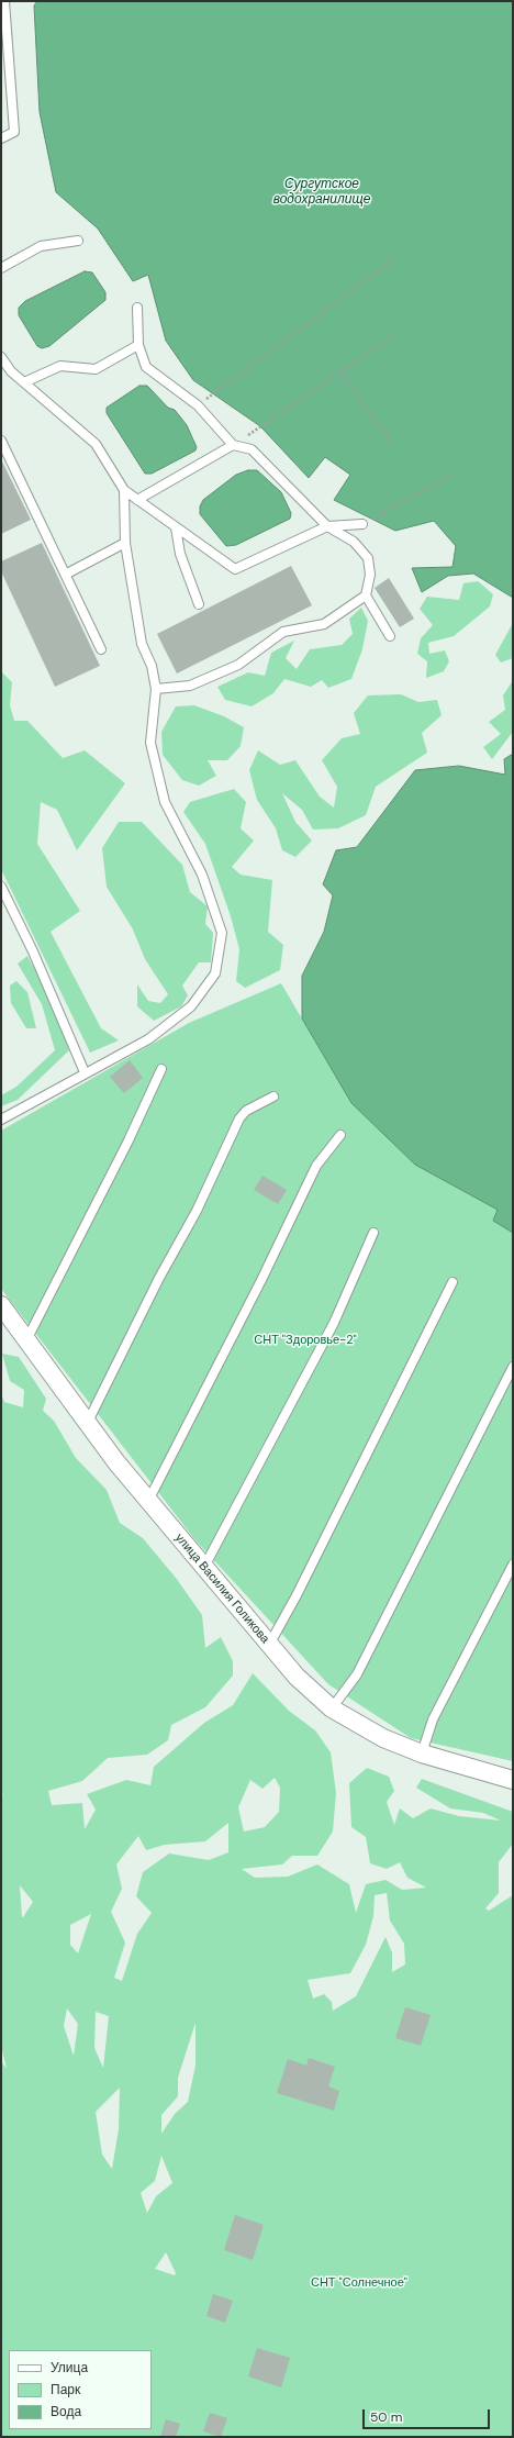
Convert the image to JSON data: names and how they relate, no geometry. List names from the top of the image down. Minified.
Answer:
{"streets":{"street":["улица Василия Голикова"]},"water":["Сургутское водохранилище"],"parks":["СНТ \"Здоровье-2\"","СНТ \"Солнечное\""],"legend":["Улица","Парк","Вода"],"scale_bar":"50 m"}
